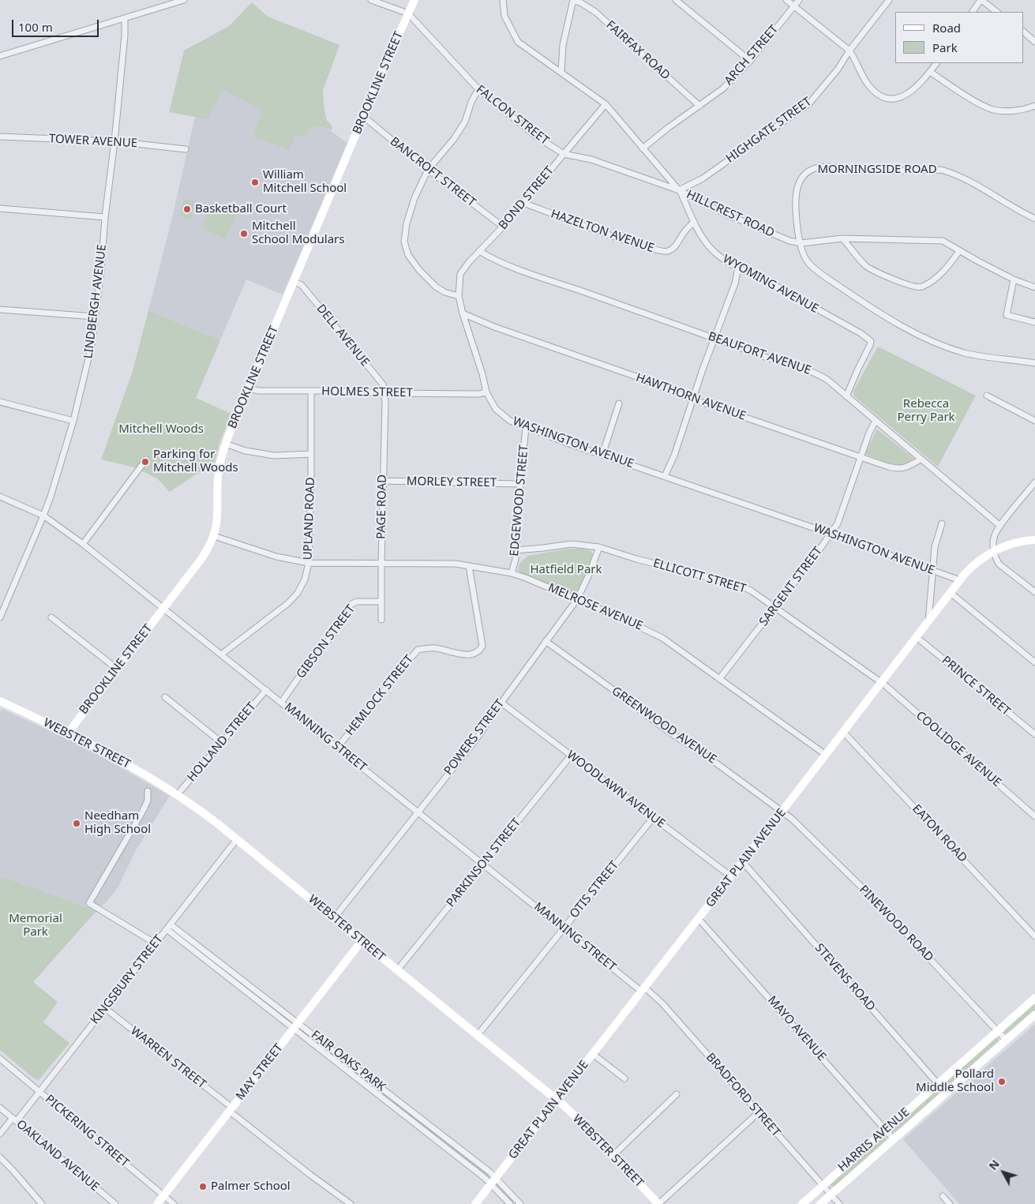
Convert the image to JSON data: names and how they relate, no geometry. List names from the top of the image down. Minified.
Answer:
{"streets":{"street":["FAIRFAX ROAD","ARCH STREET","BROOKLINE STREET","FALCON STREET","HIGHGATE STREET","TOWER AVENUE","MORNINGSIDE ROAD","BANCROFT STREET","BOND STREET","HILLCREST ROAD","HAZELTON AVENUE","WYOMING AVENUE","LINDBERGH AVENUE","DELL AVENUE","BEAUFORT AVENUE","HOLMES STREET","HAWTHORN AVENUE","WASHINGTON AVENUE","MORLEY STREET","EDGEWOOD STREET","PAGE ROAD","UPLAND ROAD","ELLICOTT STREET","SARGENT STREET","MELROSE AVENUE","GIBSON STREET","PRINCE STREET","HEMLOCK STREET","GREENWOOD AVENUE","MANNING STREET","POWERS STREET","HOLLAND STREET","WEBSTER STREET","COOLIDGE AVENUE","WOODLAWN AVENUE","EATON ROAD","GREAT PLAIN AVENUE","PARKINSON STREET","OTIS STREET","PINEWOOD ROAD","STEVENS ROAD","KINGSBURY STREET","MAYO AVENUE","WARREN STREET","FAIR OAKS PARK","MAY STREET","BRADFORD STREET","PICKERING STREET","HARRIS AVENUE","OAKLAND AVENUE"]},"crossings":[["FAIRFAX ROAD","ARCH STREET"],["ARCH STREET","HILLCREST ROAD"],["BROOKLINE STREET","FALCON STREET"],["BROOKLINE STREET","BANCROFT STREET"],["BROOKLINE STREET","DELL AVENUE"],["BROOKLINE STREET","HOLMES STREET"],["BROOKLINE STREET","MELROSE AVENUE"],["BROOKLINE STREET","MANNING STREET"],["BROOKLINE STREET","WEBSTER STREET"],["FALCON STREET","HIGHGATE STREET"],["FALCON STREET","BOND STREET"],["FALCON STREET","HILLCREST ROAD"],["FALCON STREET","WYOMING AVENUE"],["HIGHGATE STREET","HILLCREST ROAD"],["HIGHGATE STREET","WYOMING AVENUE"],["TOWER AVENUE","LINDBERGH AVENUE"],["MORNINGSIDE ROAD","HILLCREST ROAD"],["BANCROFT STREET","BOND STREET"],["BOND STREET","HILLCREST ROAD"],["BOND STREET","HAZELTON AVENUE"],["BOND STREET","BEAUFORT AVENUE"],["BOND STREET","WASHINGTON AVENUE"],["HILLCREST ROAD","WYOMING AVENUE"],["HAZELTON AVENUE","WYOMING AVENUE"],["WYOMING AVENUE","BEAUFORT AVENUE"],["LINDBERGH AVENUE","MANNING STREET"],["DELL AVENUE","HOLMES STREET"],["DELL AVENUE","PAGE ROAD"],["BEAUFORT AVENUE","HAWTHORN AVENUE"],["BEAUFORT AVENUE","SARGENT STREET"],["HOLMES STREET","WASHINGTON AVENUE"],["HOLMES STREET","PAGE ROAD"],["HOLMES STREET","UPLAND ROAD"],["HAWTHORN AVENUE","WASHINGTON AVENUE"],["HAWTHORN AVENUE","SARGENT STREET"],["WASHINGTON AVENUE","EDGEWOOD STREET"],["WASHINGTON AVENUE","SARGENT STREET"],["WASHINGTON AVENUE","GREAT PLAIN AVENUE"],["MORLEY STREET","EDGEWOOD STREET"],["MORLEY STREET","PAGE ROAD"],["EDGEWOOD STREET","ELLICOTT STREET"],["EDGEWOOD STREET","MELROSE AVENUE"],["PAGE ROAD","MELROSE AVENUE"],["PAGE ROAD","GIBSON STREET"],["UPLAND ROAD","MELROSE AVENUE"],["UPLAND ROAD","MANNING STREET"],["ELLICOTT STREET","SARGENT STREET"],["ELLICOTT STREET","POWERS STREET"],["ELLICOTT STREET","COOLIDGE AVENUE"],["ELLICOTT STREET","GREAT PLAIN AVENUE"],["SARGENT STREET","MELROSE AVENUE"],["MELROSE AVENUE","HEMLOCK STREET"],["MELROSE AVENUE","POWERS STREET"],["MELROSE AVENUE","GREAT PLAIN AVENUE"],["GIBSON STREET","MANNING STREET"],["PRINCE STREET","GREAT PLAIN AVENUE"],["HEMLOCK STREET","MANNING STREET"],["GREENWOOD AVENUE","POWERS STREET"],["GREENWOOD AVENUE","GREAT PLAIN AVENUE"],["GREENWOOD AVENUE","PINEWOOD ROAD"],["MANNING STREET","POWERS STREET"],["MANNING STREET","HOLLAND STREET"],["MANNING STREET","GREAT PLAIN AVENUE"],["MANNING STREET","PARKINSON STREET"],["MANNING STREET","OTIS STREET"],["MANNING STREET","BRADFORD STREET"],["POWERS STREET","WEBSTER STREET"],["POWERS STREET","WOODLAWN AVENUE"],["HOLLAND STREET","WEBSTER STREET"],["WEBSTER STREET","GREAT PLAIN AVENUE"],["WEBSTER STREET","PARKINSON STREET"],["WEBSTER STREET","OTIS STREET"],["WEBSTER STREET","KINGSBURY STREET"],["WEBSTER STREET","MAY STREET"],["COOLIDGE AVENUE","GREAT PLAIN AVENUE"],["WOODLAWN AVENUE","GREAT PLAIN AVENUE"],["WOODLAWN AVENUE","PARKINSON STREET"],["WOODLAWN AVENUE","OTIS STREET"],["EATON ROAD","GREAT PLAIN AVENUE"],["GREAT PLAIN AVENUE","PINEWOOD ROAD"],["GREAT PLAIN AVENUE","STEVENS ROAD"],["GREAT PLAIN AVENUE","MAYO AVENUE"],["GREAT PLAIN AVENUE","FAIR OAKS PARK"],["GREAT PLAIN AVENUE","BRADFORD STREET"],["PINEWOOD ROAD","HARRIS AVENUE"],["STEVENS ROAD","HARRIS AVENUE"],["KINGSBURY STREET","WARREN STREET"],["KINGSBURY STREET","FAIR OAKS PARK"],["KINGSBURY STREET","PICKERING STREET"],["KINGSBURY STREET","OAKLAND AVENUE"],["MAYO AVENUE","HARRIS AVENUE"],["WARREN STREET","MAY STREET"],["FAIR OAKS PARK","MAY STREET"],["MAY STREET","PICKERING STREET"],["BRADFORD STREET","HARRIS AVENUE"]],"parks":["Rebecca Perry Park","Mitchell Woods","Hatfield Park","Memorial Park"],"places":["William Mitchell School","Basketball Court","Mitchell School Modulars","Parking for Mitchell Woods","Needham High School","Pollard Middle School","Palmer School"],"legend":["Road","Park"],"scale_bar":"100 m","north":"top left"}
